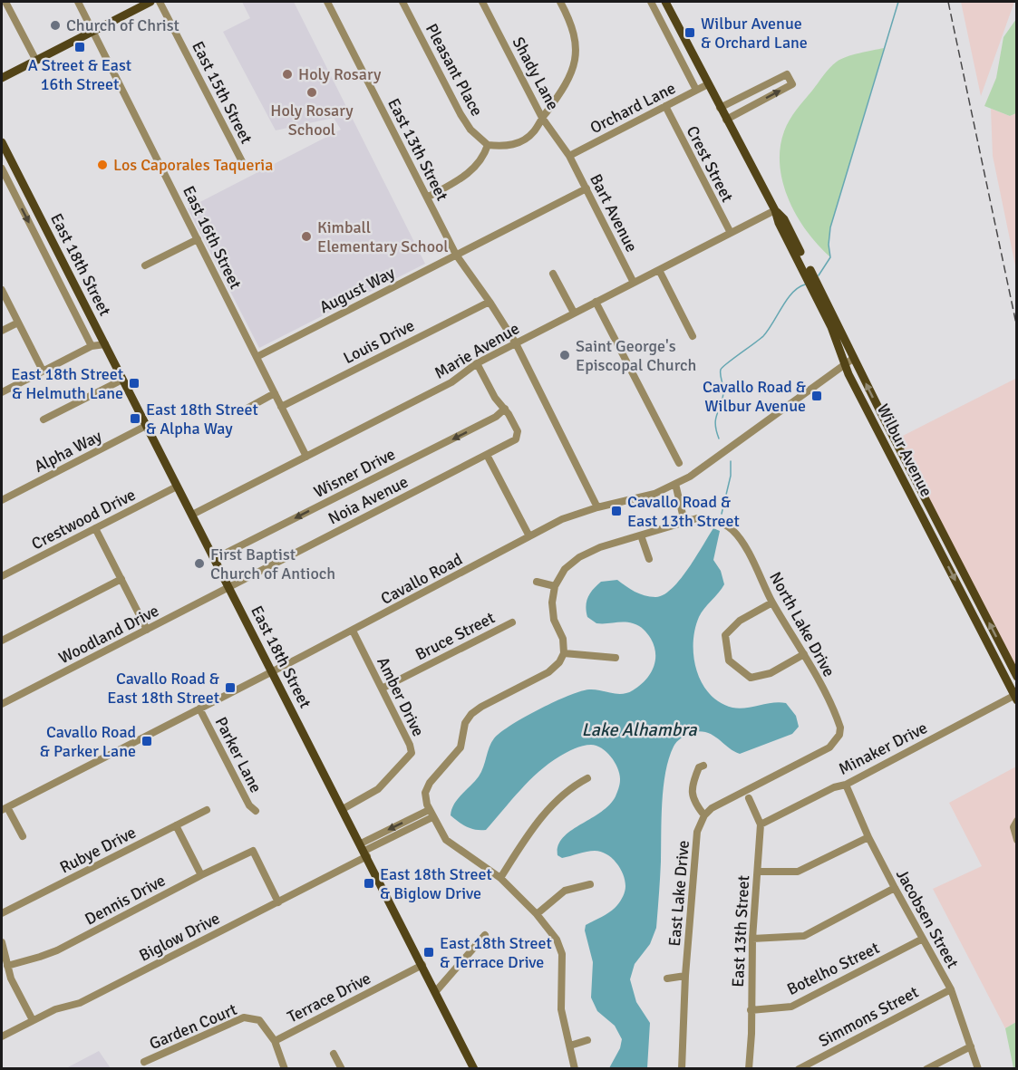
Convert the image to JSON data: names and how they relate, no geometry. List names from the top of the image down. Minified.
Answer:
{"streets":{"main road":["East 18th Street","Wilbur Avenue"],"street":["Pleasant Place","Shady Lane","East 15th Street","Orchard Lane","East 13th Street","Crest Street","Bart Avenue","East 16th Street","August Way","Louis Drive","Marie Avenue","Alpha Way","Wisner Drive","Noia Avenue","Crestwood Drive","Cavallo Road","North Lake Drive","Woodland Drive","Bruce Street","Amber Drive","Minaker Drive","Parker Lane","Rubye Drive","East Lake Drive","Dennis Drive","Jacobsen Street","Biglow Drive","Botelho Street","Terrace Drive","Simmons Street","Garden Court"]},"crossings":[["Shady Lane","Orchard Lane"],["Shady Lane","Bart Avenue"],["Orchard Lane","Crest Street"],["Orchard Lane","Bart Avenue"],["Orchard Lane","Wilbur Avenue"],["East 13th Street","August Way"],["East 13th Street","Louis Drive"],["East 13th Street","Marie Avenue"],["East 13th Street","Cavallo Road"],["East 13th Street","Minaker Drive"],["East 13th Street","Botelho Street"],["Crest Street","Marie Avenue"],["Bart Avenue","August Way"],["Bart Avenue","Marie Avenue"],["East 16th Street","August Way"],["East 16th Street","Louis Drive"],["East 16th Street","Marie Avenue"],["East 18th Street","Marie Avenue"],["East 18th Street","Alpha Way"],["East 18th Street","Wisner Drive"],["East 18th Street","Noia Avenue"],["East 18th Street","Crestwood Drive"],["East 18th Street","Cavallo Road"],["East 18th Street","Woodland Drive"],["East 18th Street","Amber Drive"],["East 18th Street","Biglow Drive"],["East 18th Street","Terrace Drive"],["Marie Avenue","Wilbur Avenue"],["Wilbur Avenue","Cavallo Road"],["Wilbur Avenue","Minaker Drive"],["Wisner Drive","Noia Avenue"],["Noia Avenue","Woodland Drive"],["Cavallo Road","Amber Drive"],["Cavallo Road","Parker Lane"],["North Lake Drive","East Lake Drive"],["Bruce Street","Amber Drive"],["Minaker Drive","Jacobsen Street"],["Dennis Drive","Biglow Drive"],["Jacobsen Street","Botelho Street"],["Jacobsen Street","Simmons Street"],["Terrace Drive","Garden Court"]],"one_way":["Wisner Drive"],"water":["Lake Alhambra"],"places":{"other":["Church of Christ","Holy Rosary","Holy Rosary School","Los Caporales Taqueria","Kimball Elementary School","Saint George's Episcopal Church","First Baptist Church of Antioch"],"transit":["Wilbur Avenue & Orchard Lane","A Street & East 16th Street","East 18th Street & Helmuth Lane","Cavallo Road & Wilbur Avenue","East 18th Street & Alpha Way","Cavallo Road & East 13th Street","Cavallo Road & East 18th Street","Cavallo Road & Parker Lane","East 18th Street & Biglow Drive","East 18th Street & Terrace Drive"]}}
